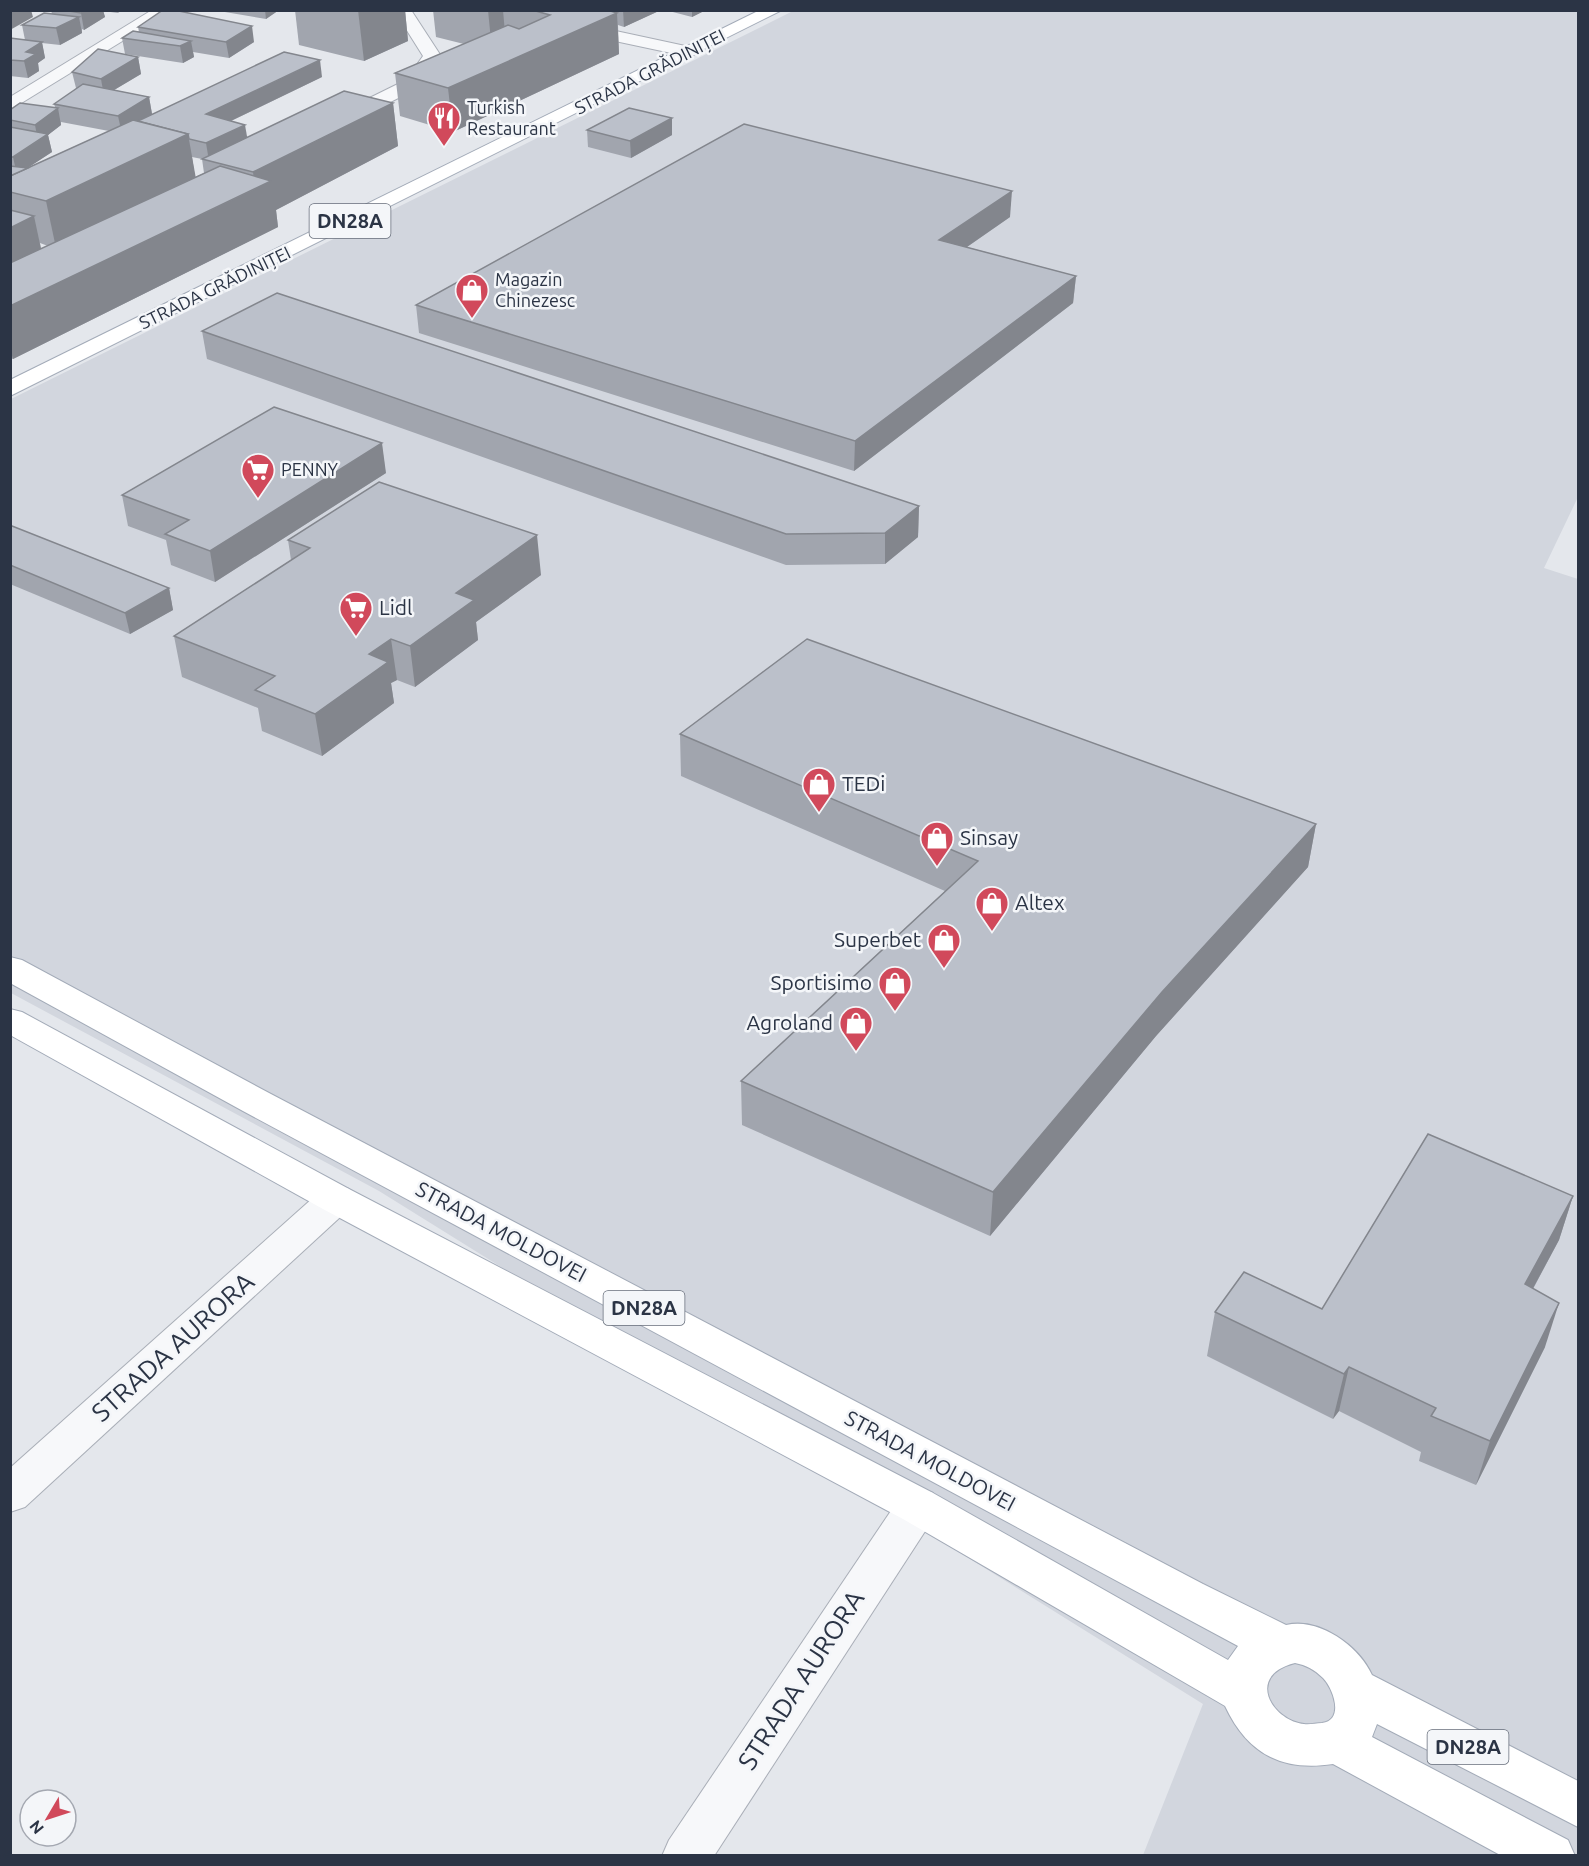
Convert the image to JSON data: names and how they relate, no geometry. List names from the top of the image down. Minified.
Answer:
{"streets":{"main road":["STRADA GRĂDINIȚEI","DN28A","STRADA MOLDOVEI"],"street":["STRADA AURORA"]},"crossings":[["DN28A","STRADA MOLDOVEI"],["DN28A","STRADA AURORA"]],"places":{"restaurant":["Turkish Restaurant"],"shop":["Magazin Chinezesc","TEDi","Sinsay","Altex","Superbet","Sportisimo","Agroland"],"supermarket":["PENNY","Lidl"]},"north":"bottom left"}
